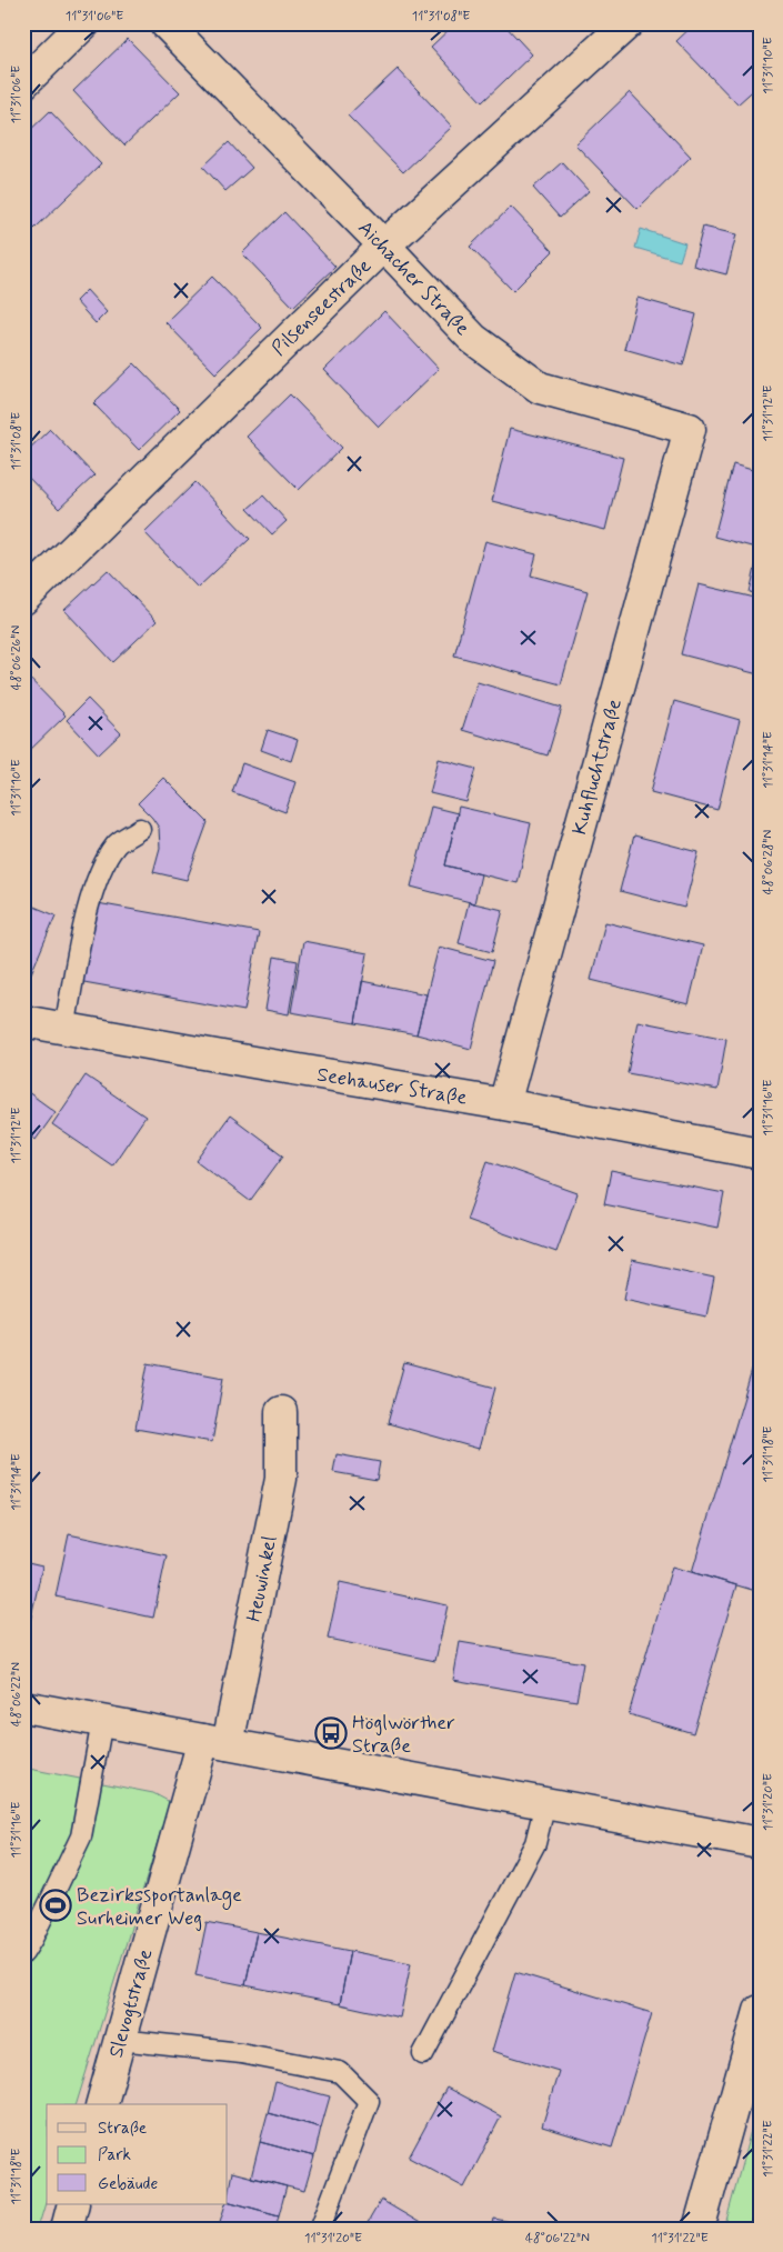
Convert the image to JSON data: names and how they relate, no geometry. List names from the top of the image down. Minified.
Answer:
{"streets":{"street":["Aichacher Straße","Pilsenseestraße","Kuhfluchtstraße","Seehauser Straße","Heuwinkel","Slevogtstraße"]},"crossings":[["Aichacher Straße","Pilsenseestraße"],["Aichacher Straße","Kuhfluchtstraße"],["Kuhfluchtstraße","Seehauser Straße"],["Heuwinkel","Slevogtstraße"]],"places":{"bus stop":["Höglwörther Straße"],"sports":["Bezirkssportanlage Surheimer Weg"]},"legend":["Straße","Park","Gebäude"],"coordinates":["11°31'06\"E","11°31'08\"E","11°31'10\"E","11°31'12\"E","48°06'26\"N","11°31'14\"E","48°06'28\"N","11°31'16\"E","11°31'18\"E","48°06'22\"N","11°31'20\"E","11°31'22\"E"]}
